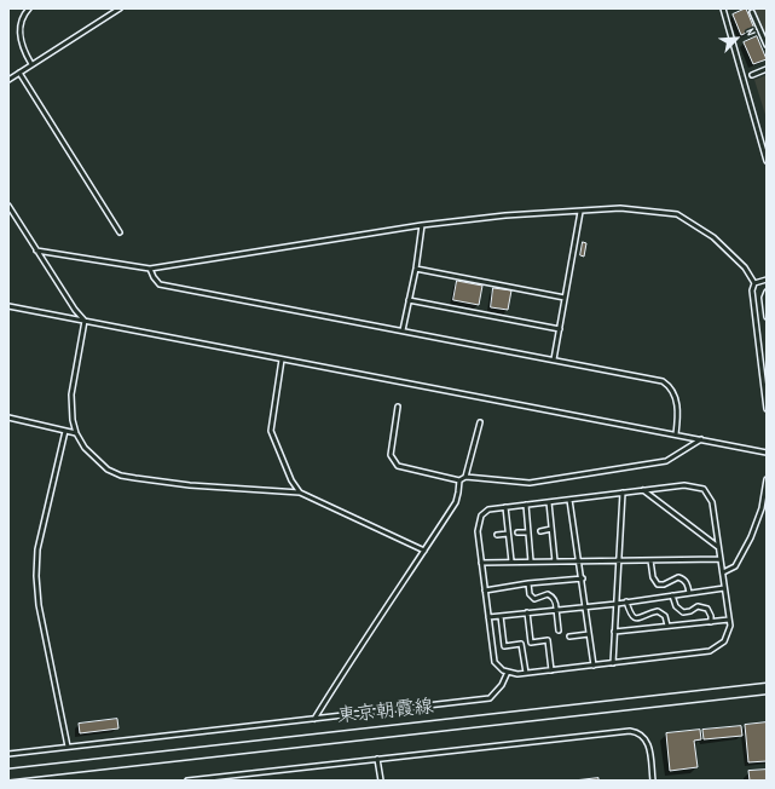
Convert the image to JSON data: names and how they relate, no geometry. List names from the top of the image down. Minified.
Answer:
{"streets":{"main road":["東京朝霞線"]},"north":"top right"}
